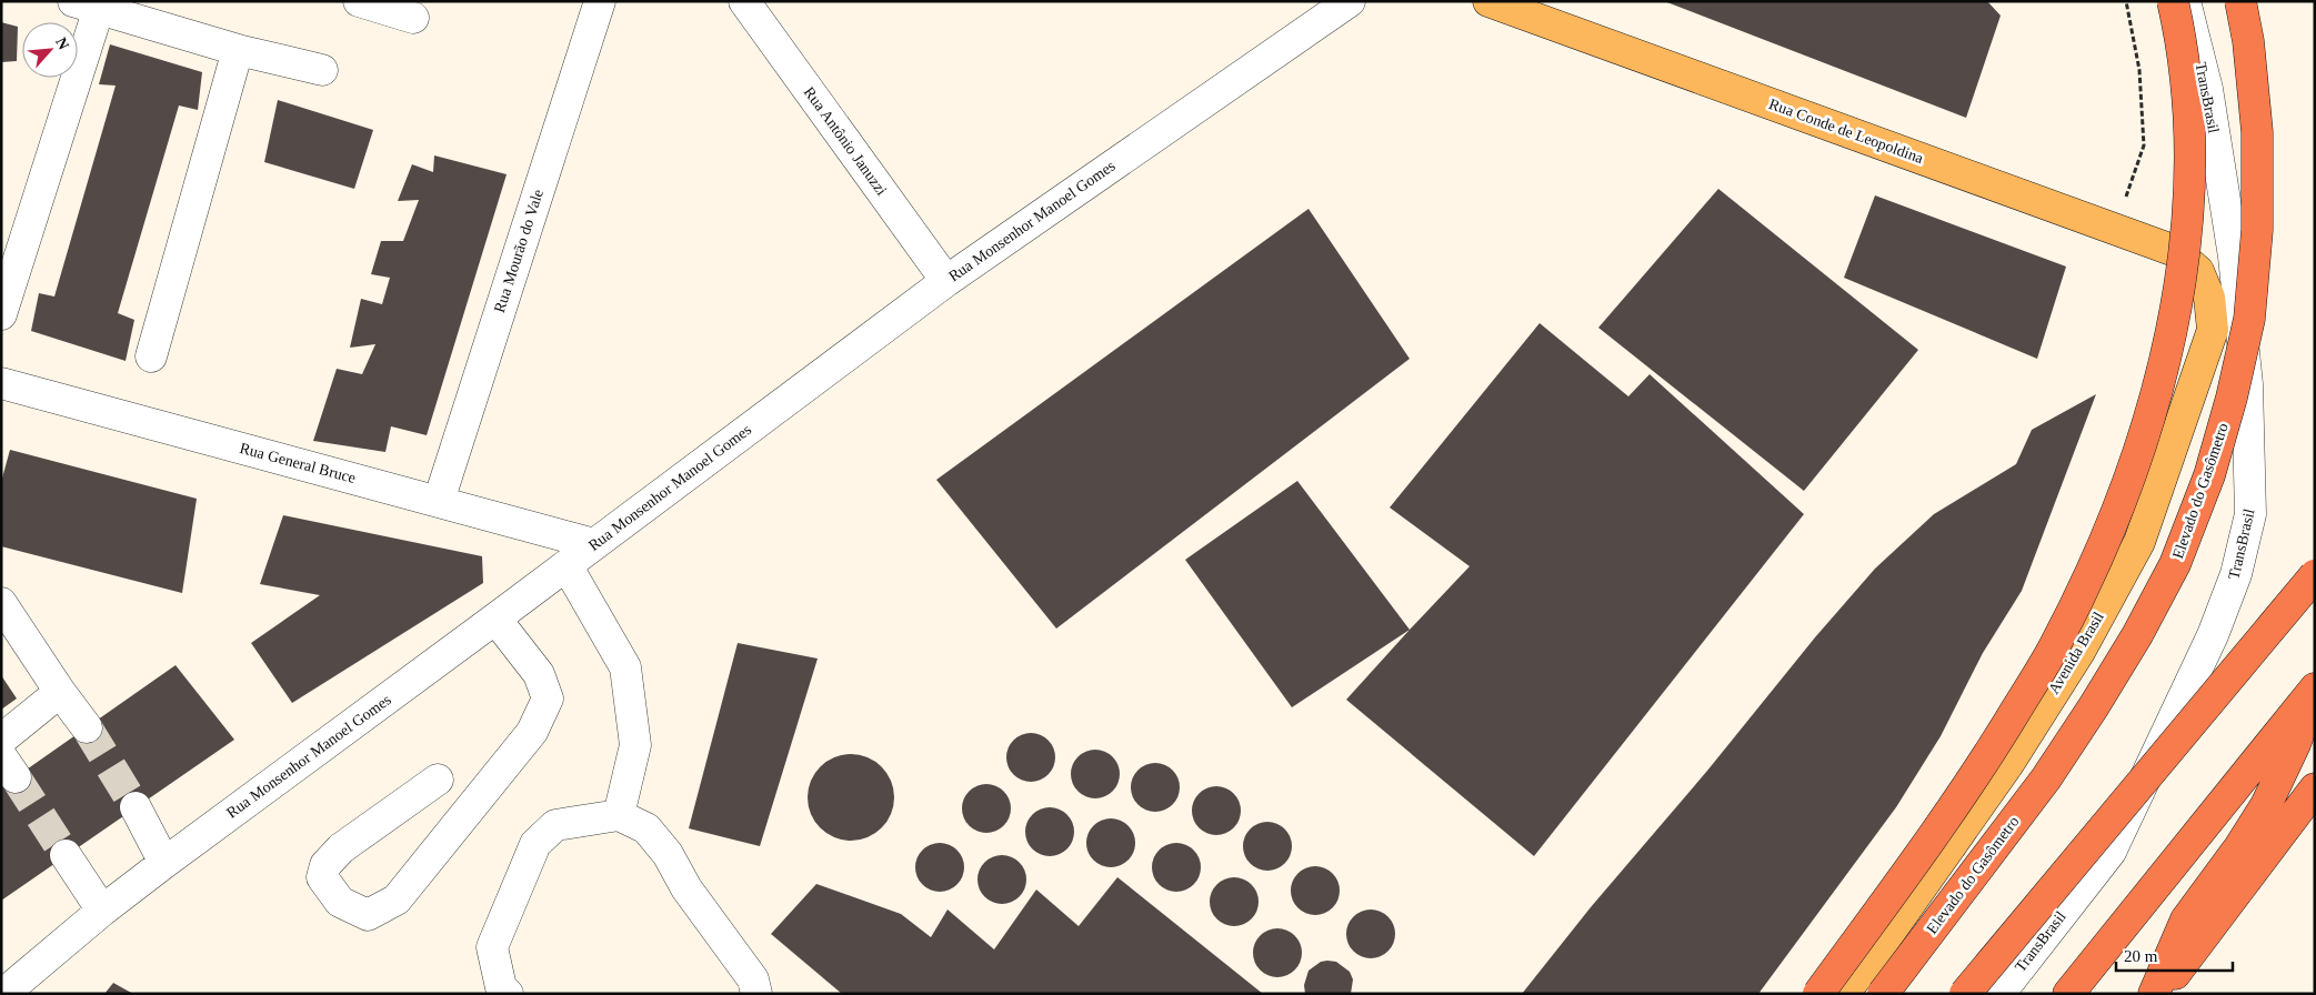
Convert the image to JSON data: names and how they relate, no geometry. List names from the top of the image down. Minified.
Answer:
{"streets":{"highway":["Elevado do Gasômetro"],"main road":["Rua Conde de Leopoldina","Avenida Brasil"],"street":["TransBrasil","Rua Antônio Januzzi","Rua Monsenhor Manoel Gomes","Rua Mourão do Vale","Rua General Bruce"]},"crossings":[["Rua Conde de Leopoldina","Avenida Brasil"],["Rua Antônio Januzzi","Rua Monsenhor Manoel Gomes"],["Rua Monsenhor Manoel Gomes","Rua General Bruce"],["Rua Mourão do Vale","Rua General Bruce"]],"scale_bar":"20 m","north":"top right"}
